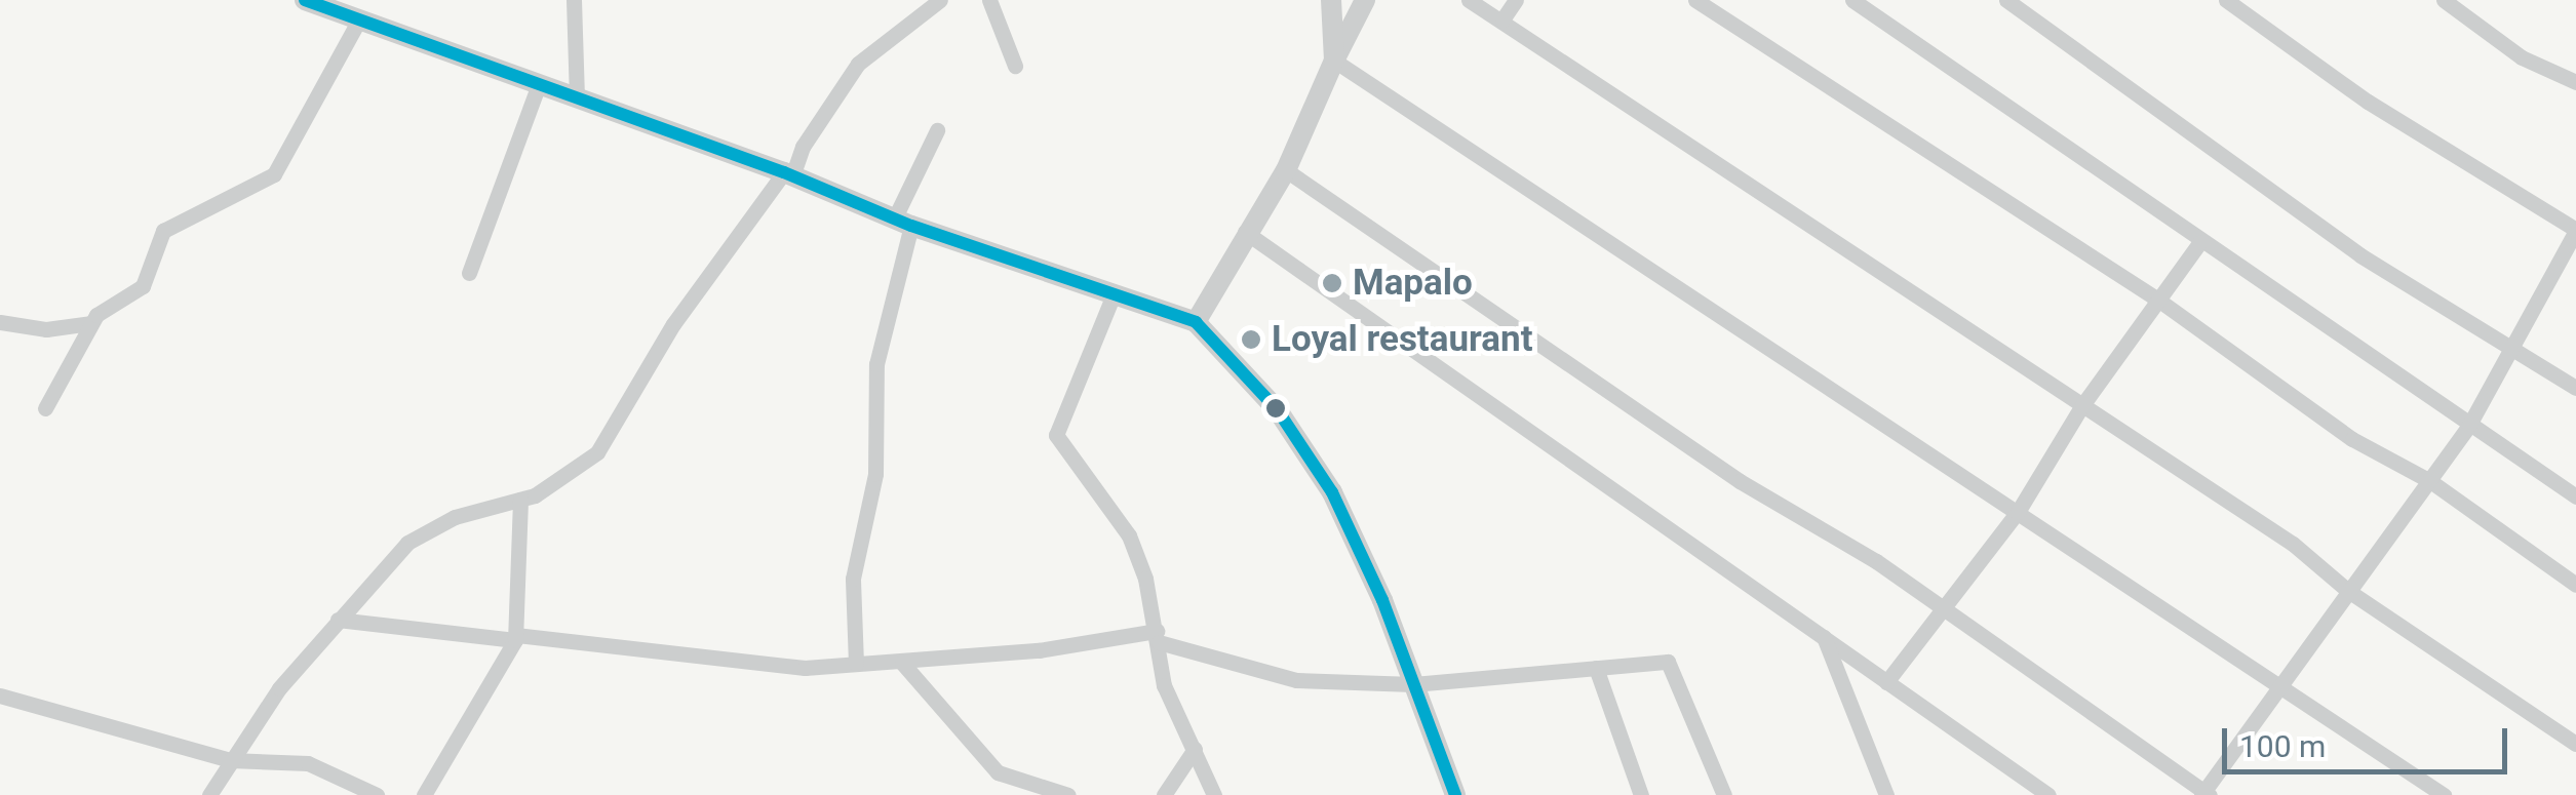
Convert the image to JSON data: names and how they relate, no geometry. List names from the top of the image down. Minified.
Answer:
{"places":["Mapalo","Loyal restaurant"],"scale_bar":"100 m"}
